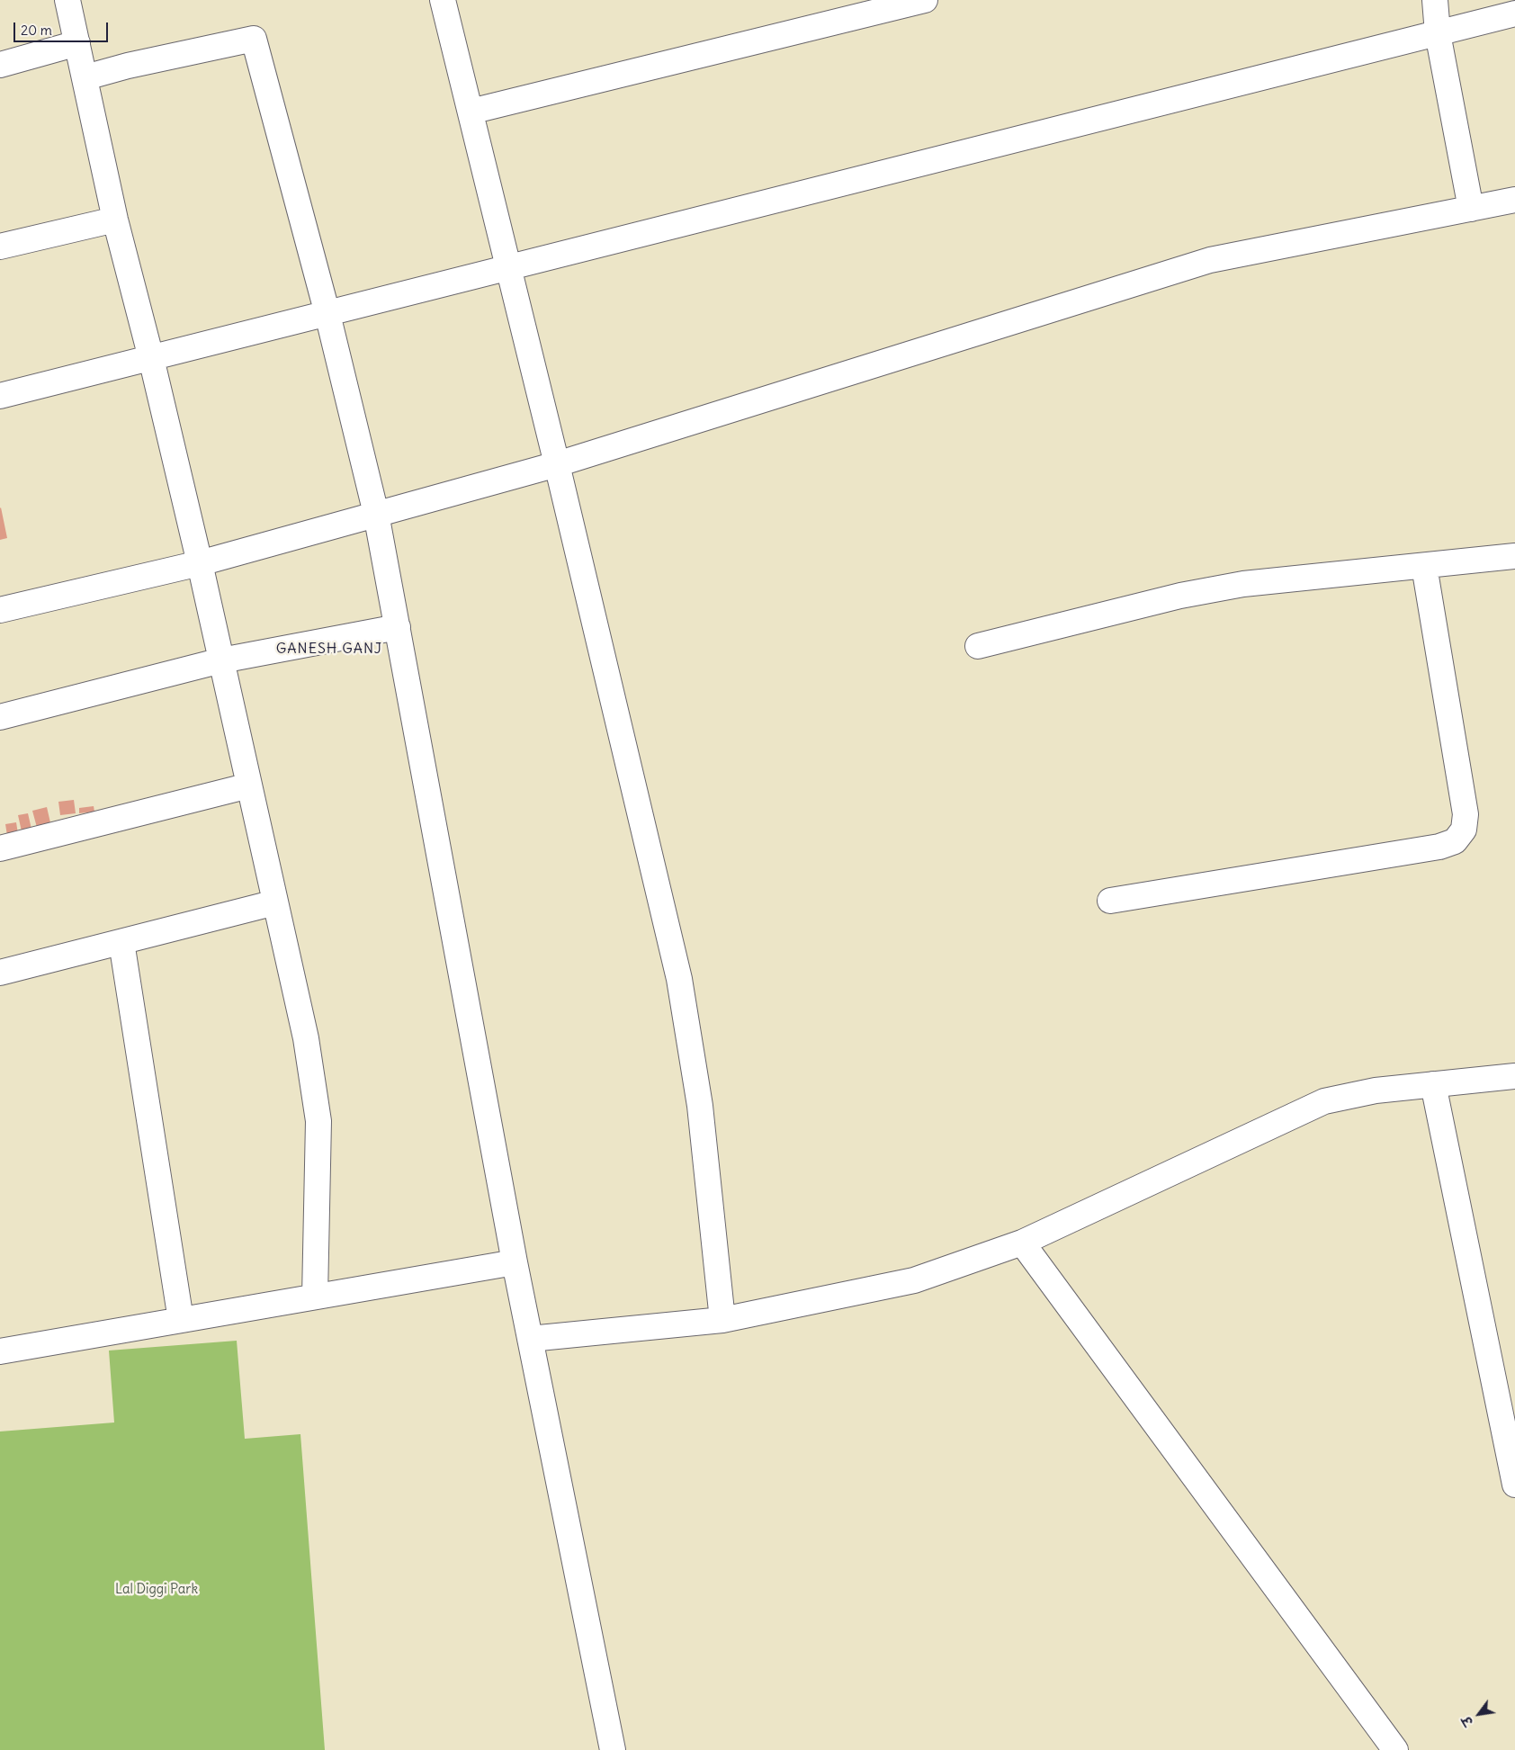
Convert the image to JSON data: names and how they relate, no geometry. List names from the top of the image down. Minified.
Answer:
{"districts":["GANESH GANJ"],"parks":["Lal Diggi Park"],"scale_bar":"20 m","north":"bottom left"}
